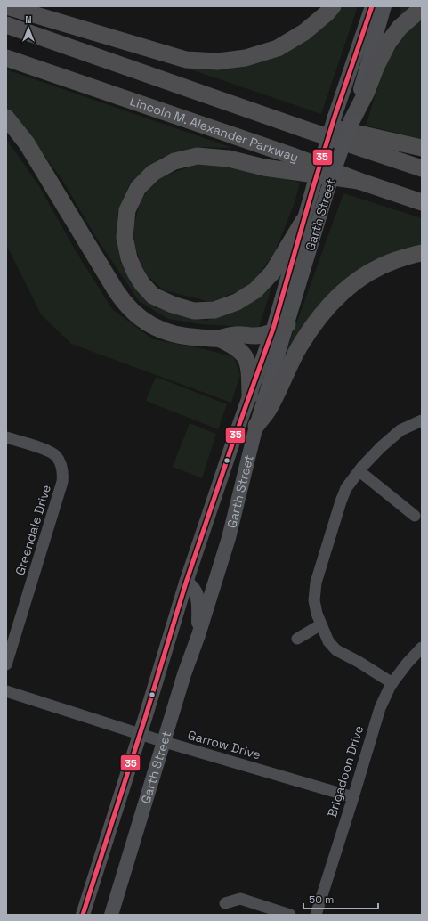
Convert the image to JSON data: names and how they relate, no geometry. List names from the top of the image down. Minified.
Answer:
{"streets":{"highway":["Lincoln M. Alexander Parkway"],"main road":["Garth Street"],"street":["Greendale Drive","Garrow Drive","Brigadoon Drive"]},"crossings":[["Garth Street","Garrow Drive"],["Garrow Drive","Brigadoon Drive"]],"lines":["transit line 35"],"scale_bar":"50 m","north":"top"}
